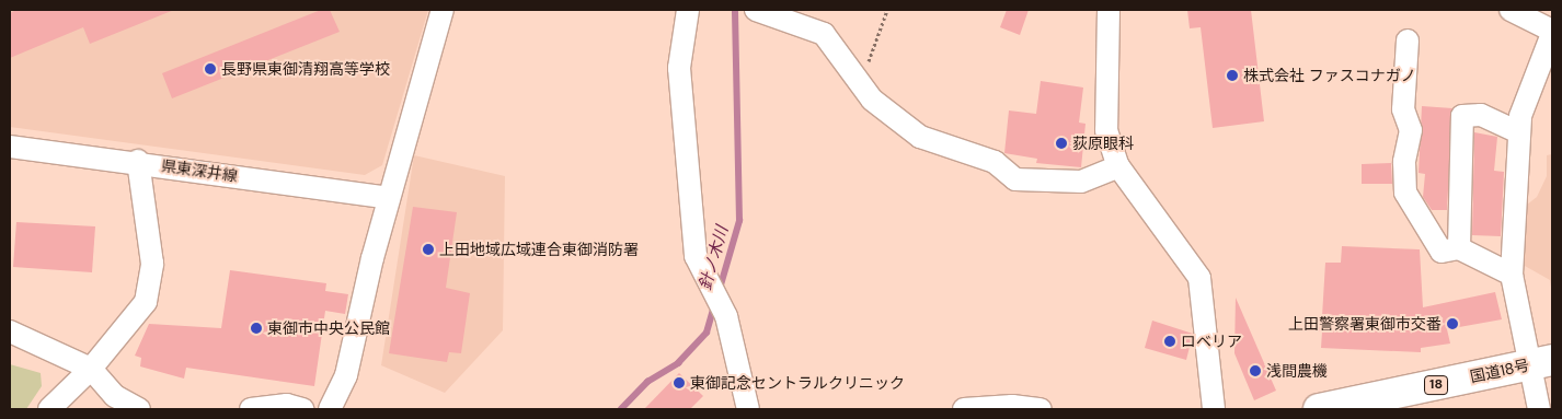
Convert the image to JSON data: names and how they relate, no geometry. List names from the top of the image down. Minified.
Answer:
{"streets":{"highway":["国道18号","18"],"street":["県東深井線"]},"water":["針ノ木川"],"places":["長野県東御清翔高等学校","株式会社 ファスコナガノ","荻原眼科","上田地域広域連合東御消防署","上田警察署東御市交番","東御市中央公民館","ロベリア","浅間農機","東御記念セントラルクリニック"]}
